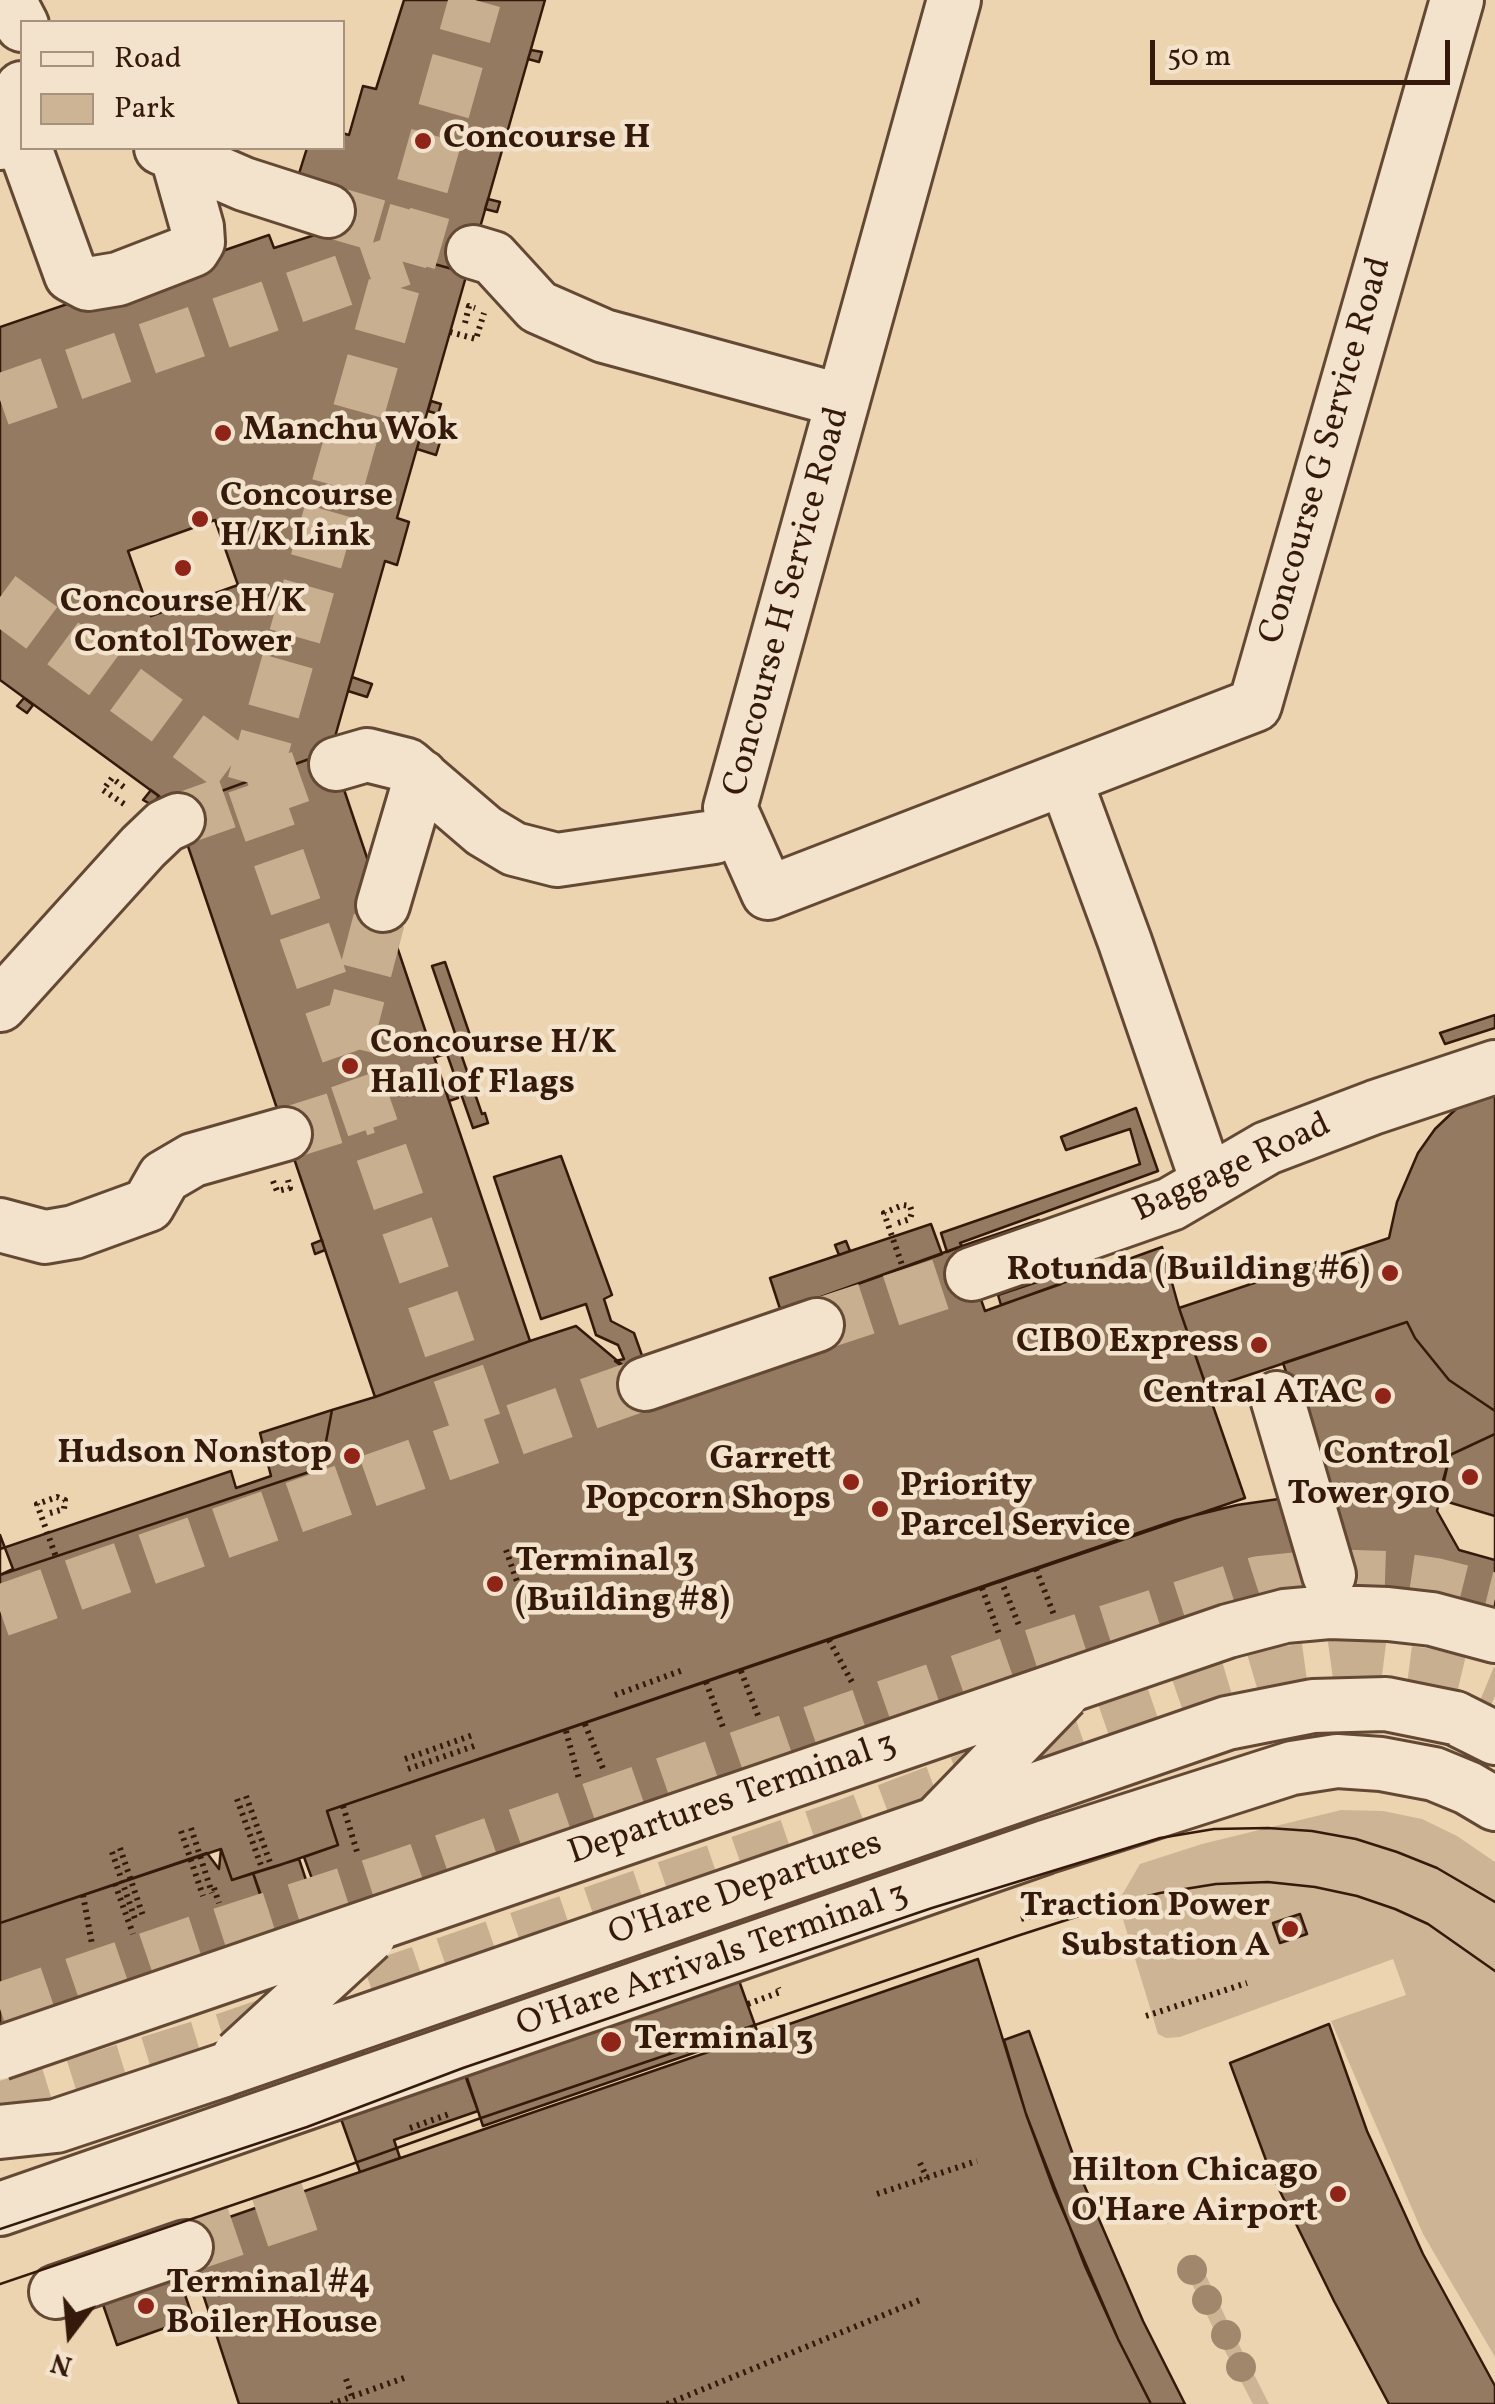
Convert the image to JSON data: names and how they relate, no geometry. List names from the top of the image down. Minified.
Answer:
{"streets":{"street":["Concourse G Service Road","Concourse H Service Road","Baggage Road","Departures Terminal 3","O'Hare Departures","O'Hare Arrivals Terminal 3"]},"crossings":[["Concourse G Service Road","Concourse H Service Road"]],"places":["Concourse H","Manchu Wok","Concourse H/K Link","Concourse H/K Contol Tower","Concourse H/K Hall of Flags","Rotunda (Building #6)","CIBO Express","Central ATAC","Hudson Nonstop","Control Tower 910","Garrett Popcorn Shops","Priority Parcel Service","Terminal 3 (Building #8)","Traction Power Substation A","Terminal 3","Hilton Chicago O'Hare Airport","Terminal #4 Boiler House"],"legend":["Road","Park"],"scale_bar":"50 m","north":"bottom"}
